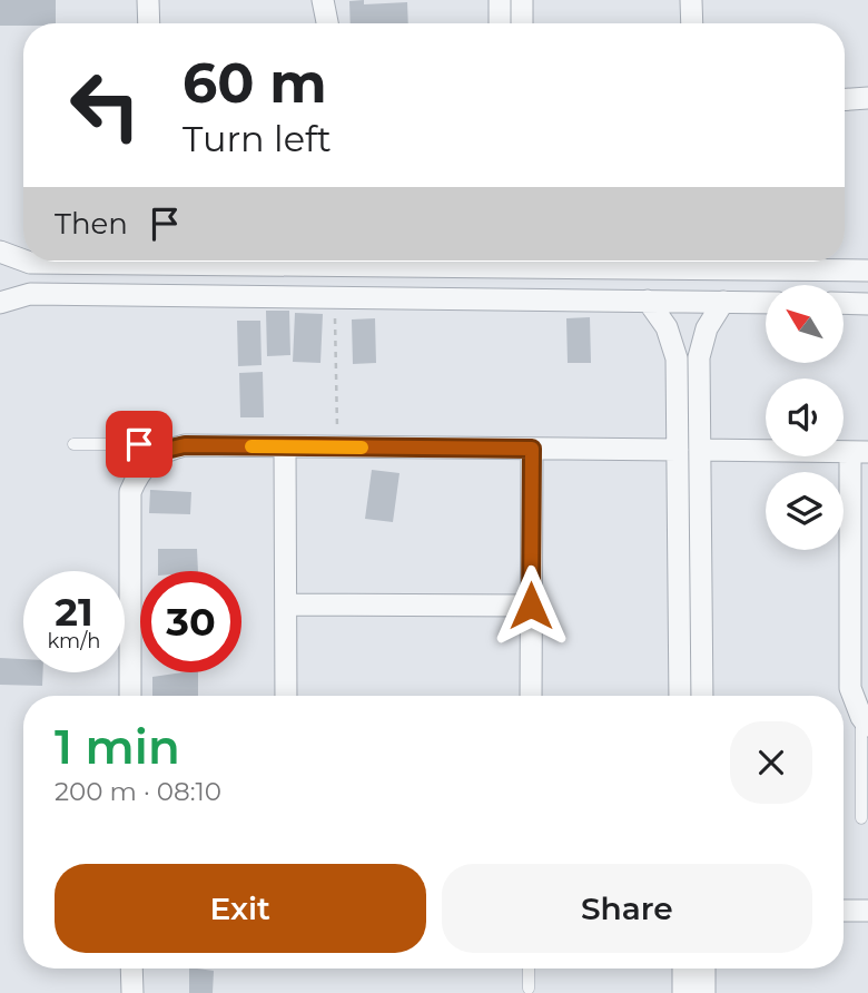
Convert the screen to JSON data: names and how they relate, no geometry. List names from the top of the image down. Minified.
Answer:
{"north":"top left","page":{"turn":["60 m","Turn left"],"then":"Then","speed":"21 km/h","limit":"30","heading":["1 min","200 m · 08:10"],"buttons":["Exit","Share"]}}
